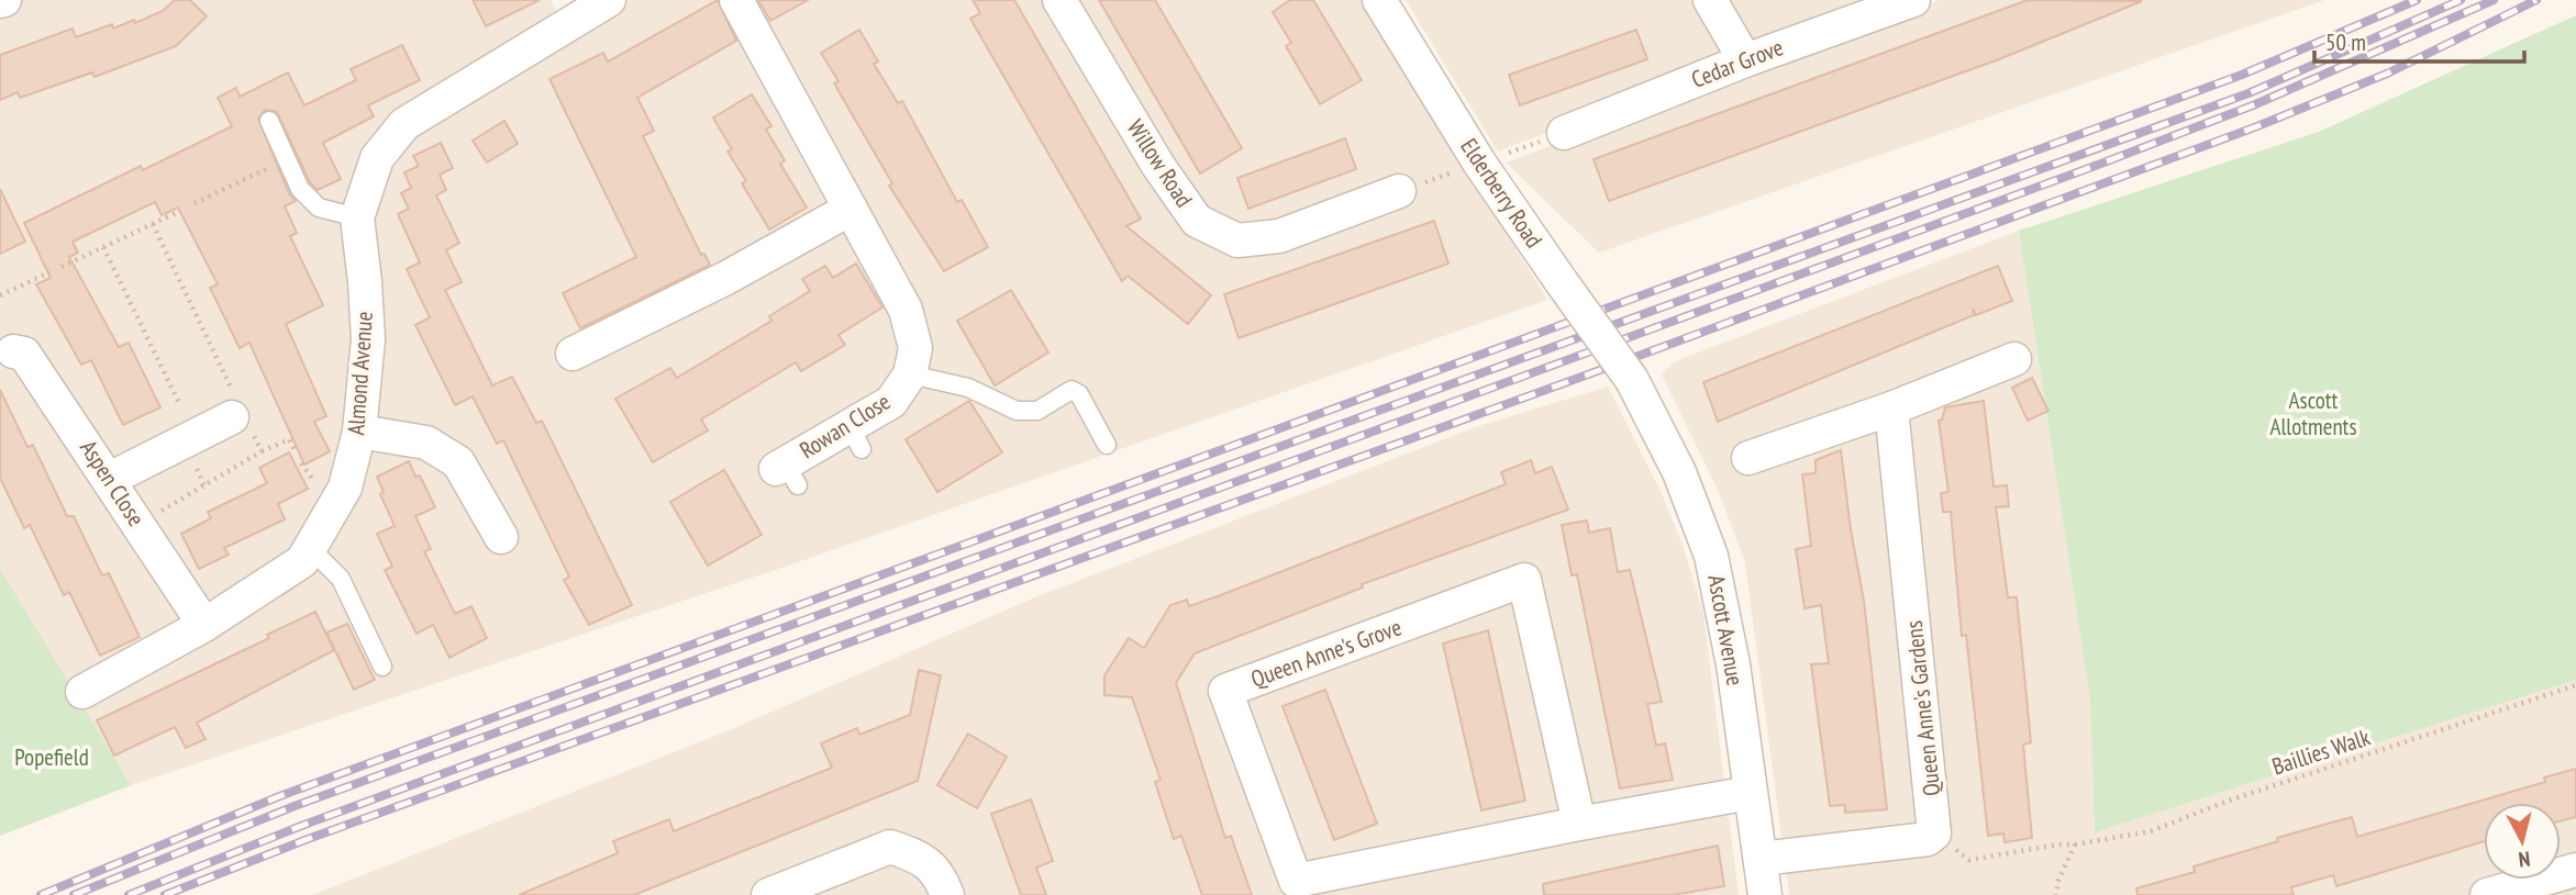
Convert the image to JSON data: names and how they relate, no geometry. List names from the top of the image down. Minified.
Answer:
{"streets":{"street":["Cedar Grove","Willow Road","Elderberry Road","Almond Avenue","Rowan Close","Aspen Close","Ascott Avenue","Queen Anne's Grove","Queen Anne's Gardens"],"path":["Baillies Walk"]},"crossings":[["Elderberry Road","Ascott Avenue"],["Almond Avenue","Aspen Close"],["Ascott Avenue","Queen Anne's Grove"],["Queen Anne's Gardens","Baillies Walk"]],"parks":["Ascott Allotments","Popefield"],"scale_bar":"50 m","north":"bottom"}
